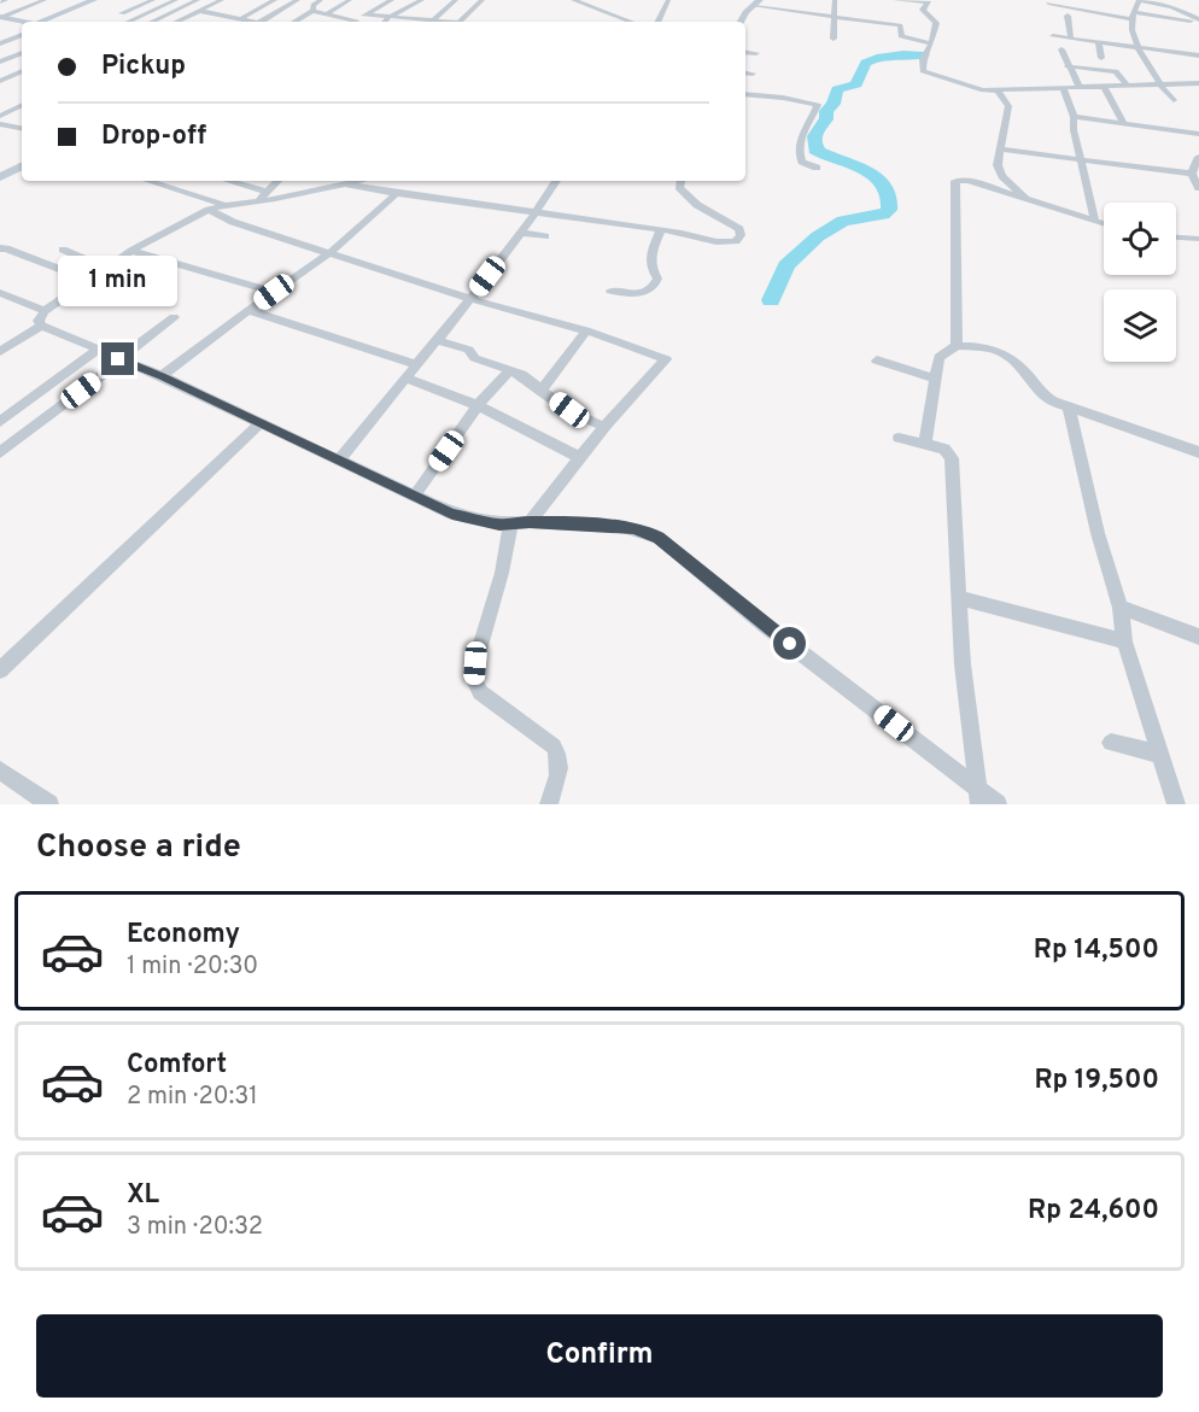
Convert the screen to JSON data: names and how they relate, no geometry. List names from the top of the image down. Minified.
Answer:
{"page":{"banner":["Pickup","Drop-off"],"bubble":"1 min","heading":"Choose a ride","list":[{"name":"Economy","note":"1 min · 20:30","value":"Rp 14,500"},{"name":"Comfort","note":"2 min · 20:31","value":"Rp 19,500"},{"name":"XL","note":"3 min · 20:32","value":"Rp 24,600"}],"buttons":"Confirm"}}
